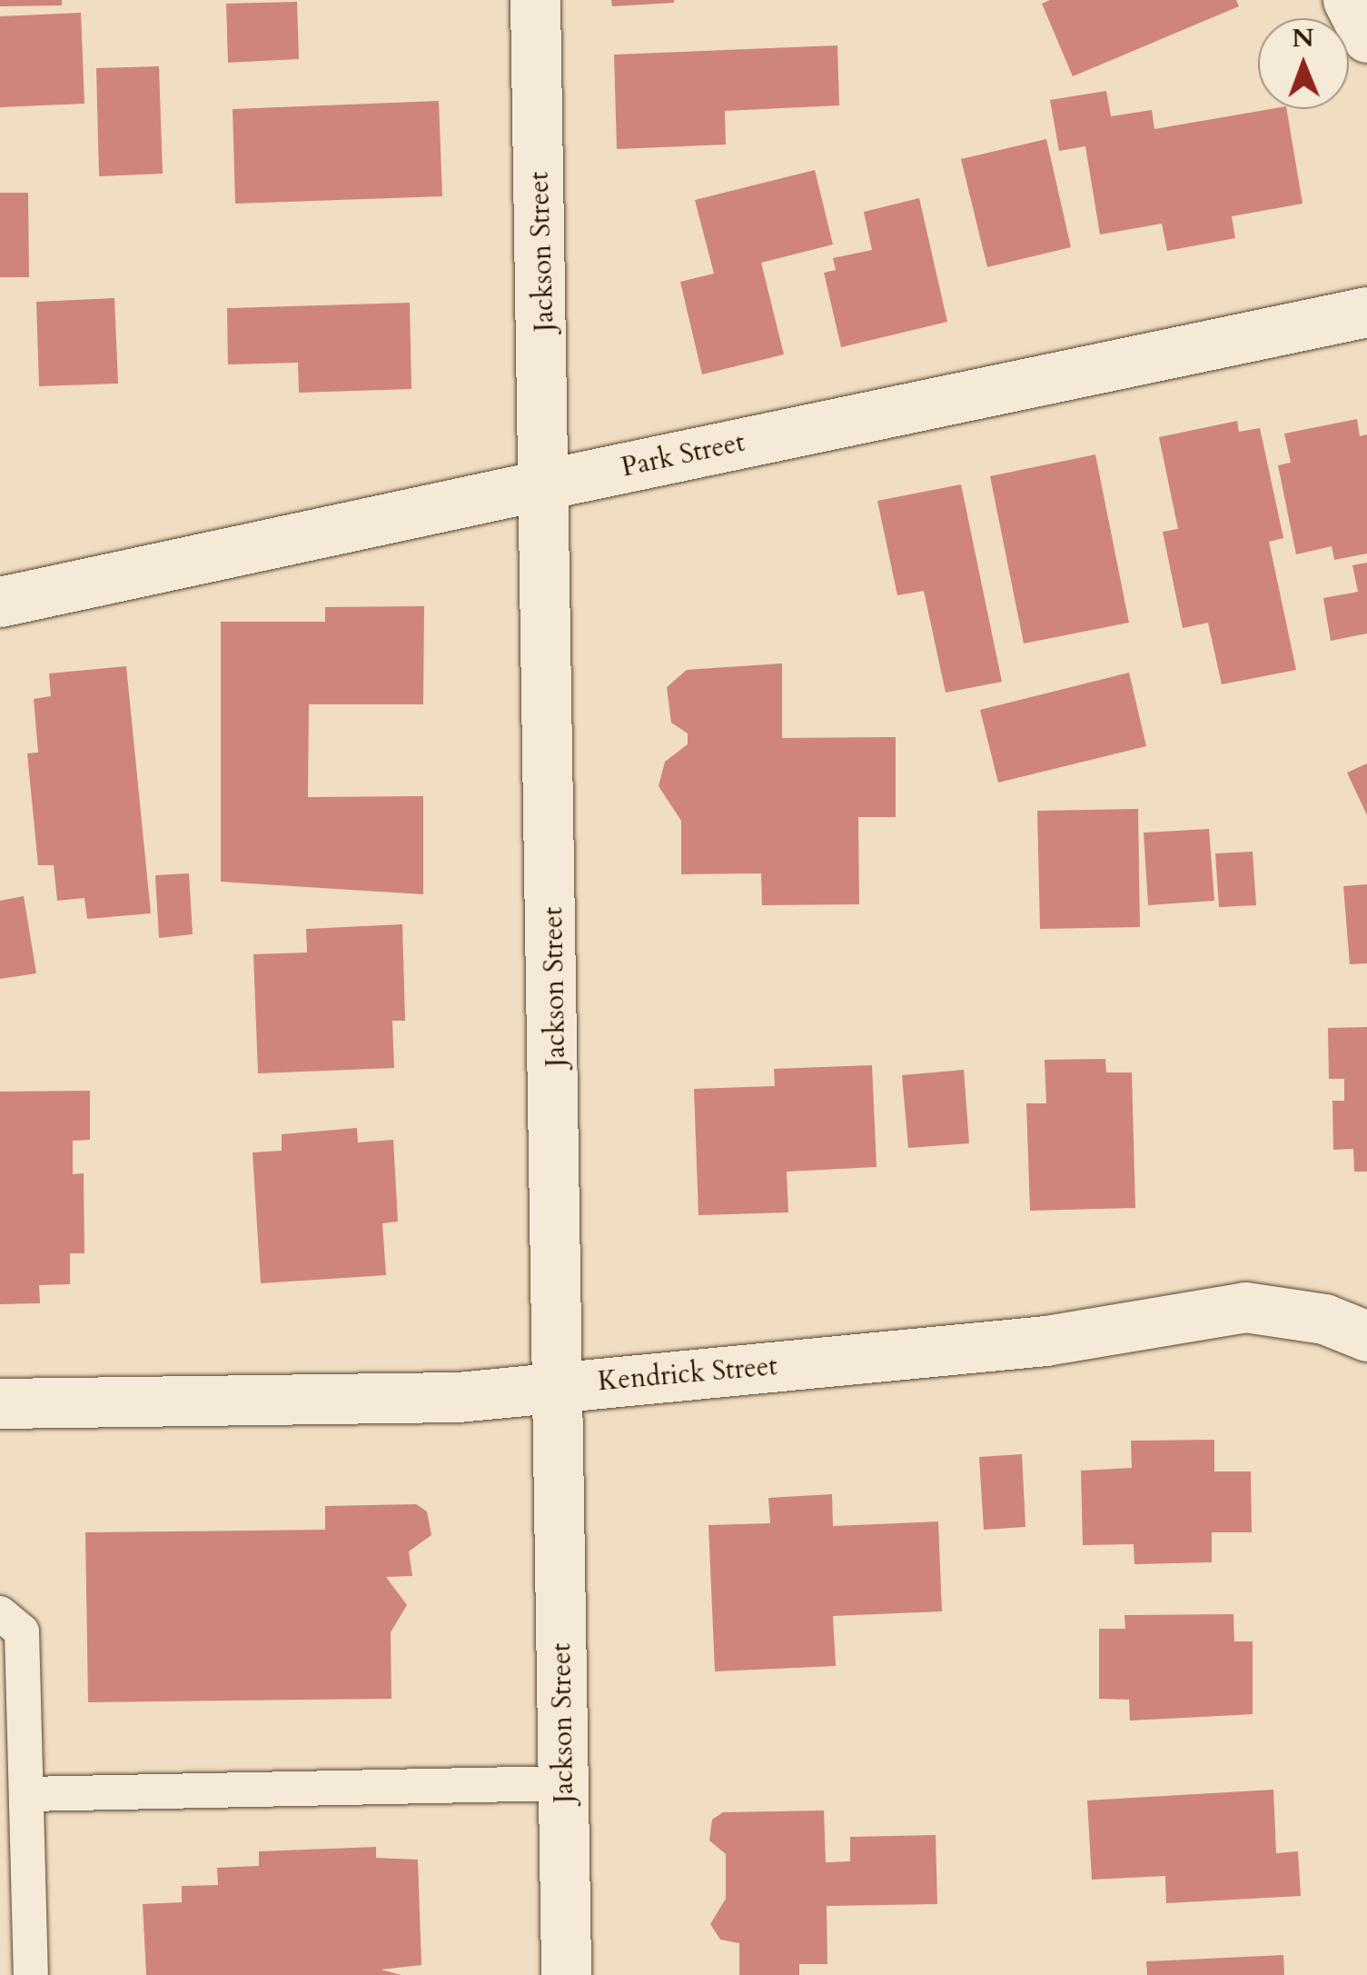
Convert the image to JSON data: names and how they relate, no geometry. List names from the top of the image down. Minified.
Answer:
{"streets":{"main road":["Jackson Street","Park Street","Kendrick Street"]},"crossings":[["Jackson Street","Park Street"],["Jackson Street","Kendrick Street"]],"north":"top"}
